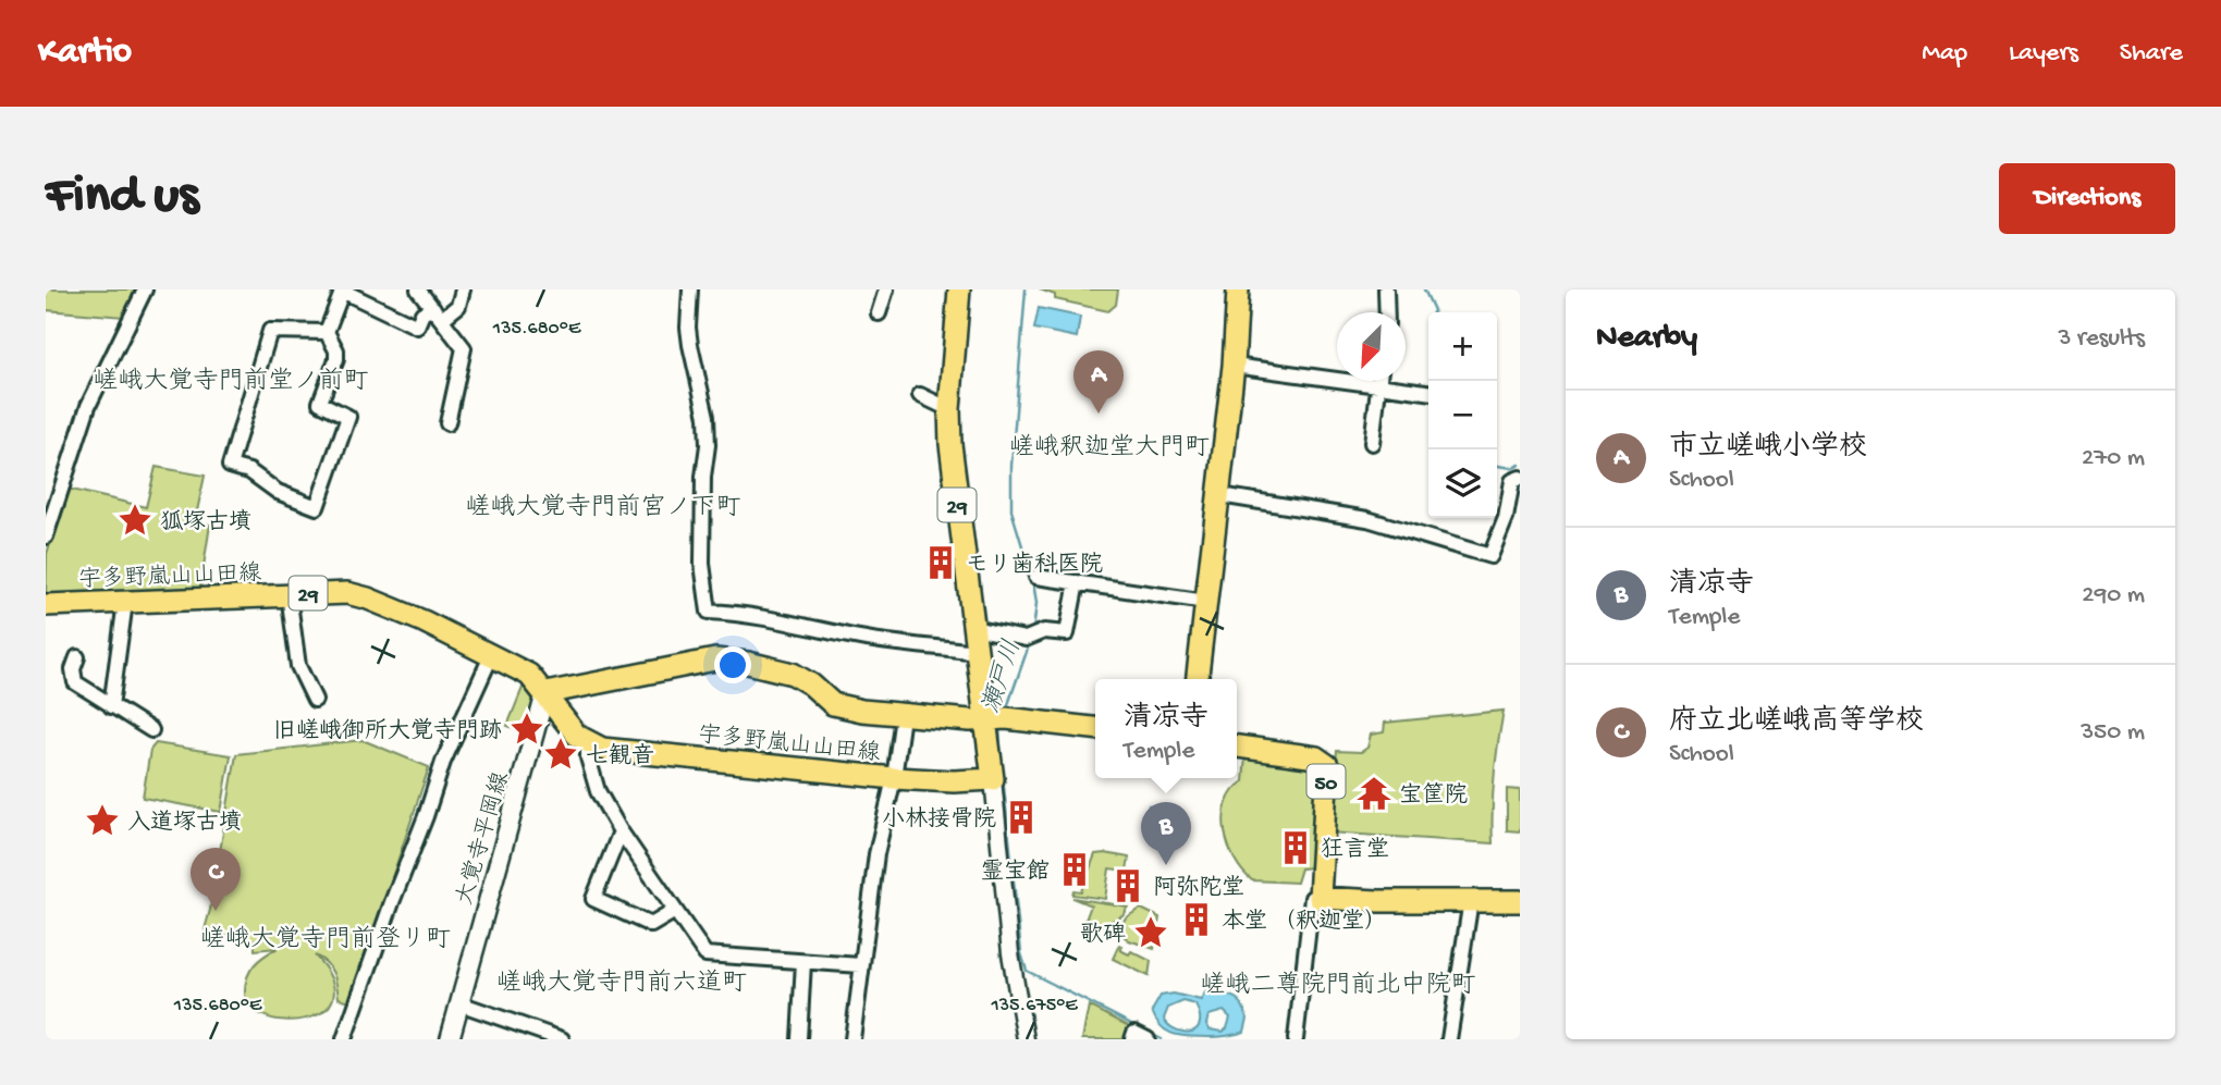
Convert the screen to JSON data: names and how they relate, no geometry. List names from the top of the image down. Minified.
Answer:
{"streets":{"main road":["29","宇多野嵐山山田線","50","大覚寺平岡線"]},"crossings":[["29","宇多野嵐山山田線"],["宇多野嵐山山田線","大覚寺平岡線"]],"districts":["嵯峨大覚寺門前堂ノ前町","嵯峨釈迦堂大門町","嵯峨大覚寺門前宮ノ下町","嵯峨大覚寺門前登リ町","嵯峨大覚寺門前六道町","嵯峨二尊院門前北中院町"],"water":["瀬戸川"],"places":{"place":["狐塚古墳","旧嵯峨御所大覚寺門跡","七観音","入道塚古墳","歌碑"],"building":["モリ歯科医院","小林接骨院","狂言堂","霊宝館","阿弥陀堂","本堂 （釈迦堂）"],"temple":["宝筐院"]},"north":"bottom left","page":{"header":"Kartio","nav":["Map","Layers","Share"],"buttons":"Directions","title":"Find us","heading":["Nearby","3 results"],"map_buttons":["+","−"],"pins":["A","B","C"],"list":[{"mark":"A","name":"市立嵯峨小学校","note":"School","value":"270 m"},{"mark":"B","name":"清凉寺","note":"Temple","value":"290 m"},{"mark":"C","name":"府立北嵯峨高等学校","note":"School","value":"350 m"}],"popup":["清凉寺","Temple"]},"coordinates":["135.680°E","135.675°E"]}
